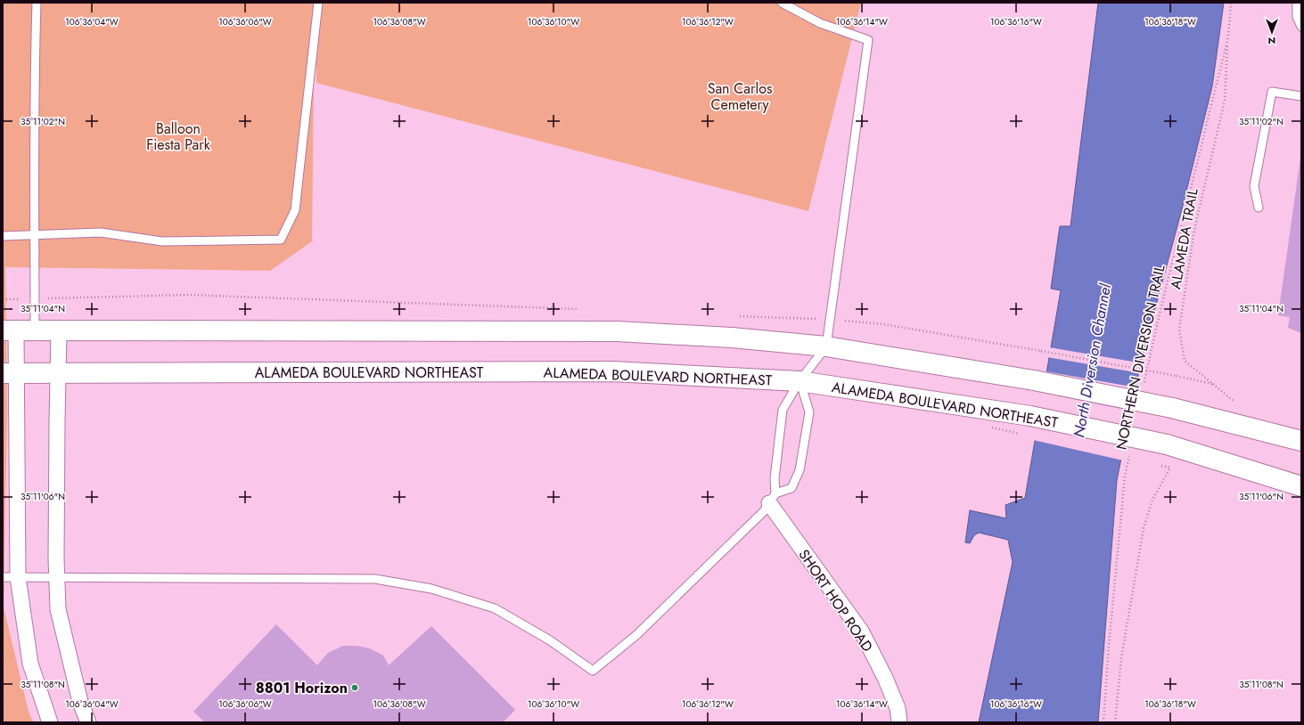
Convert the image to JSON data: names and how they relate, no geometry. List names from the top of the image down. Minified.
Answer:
{"streets":{"main road":["ALAMEDA BOULEVARD NORTHEAST"],"street":["SHORT HOP ROAD"],"path":["ALAMEDA TRAIL","NORTHERN DIVERSION TRAIL"]},"crossings":[["ALAMEDA TRAIL","NORTHERN DIVERSION TRAIL"]],"water":["North Diversion Channel"],"parks":["San Carlos Cemetery","Balloon Fiesta Park"],"places":["8801 Horizon"],"north":"bottom","coordinates":["106°36'04\"W","106°36'06\"W","106°36'08\"W","106°36'10\"W","106°36'12\"W","106°36'14\"W","106°36'16\"W","106°36'18\"W","35°11'02\"N","35°11'04\"N","35°11'06\"N","35°11'08\"N"]}
